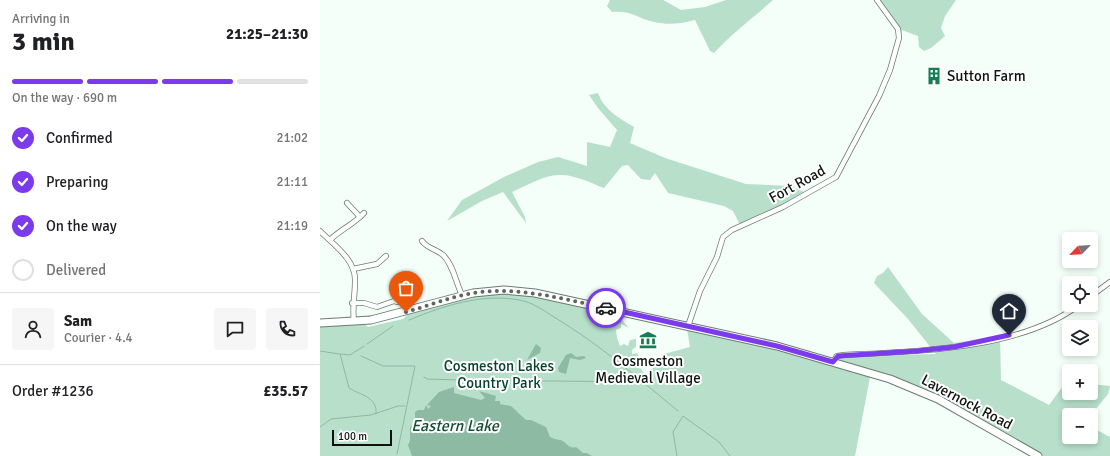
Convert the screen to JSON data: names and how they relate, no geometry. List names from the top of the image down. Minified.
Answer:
{"streets":{"main road":["Lavernock Road"],"street":["Fort Road"]},"crossings":[["Fort Road","Lavernock Road"]],"water":["Eastern Lake"],"parks":["Cosmeston Lakes Country Park"],"places":{"building":["Sutton Farm"],"museum":["Cosmeston Medieval Village"]},"scale_bar":"100 m","north":"bottom left","page":{"heading":["3 min","Arriving in","21:25–21:30"],"panel":["Sam","Courier · 4.4","Order #1236","£35.57"],"bar":"On the way · 690 m","list":[["Confirmed","21:02"],["Preparing","21:11"],["On the way","21:19"],"Delivered"],"map_buttons":["+","−"],"scale":"100 m"}}
